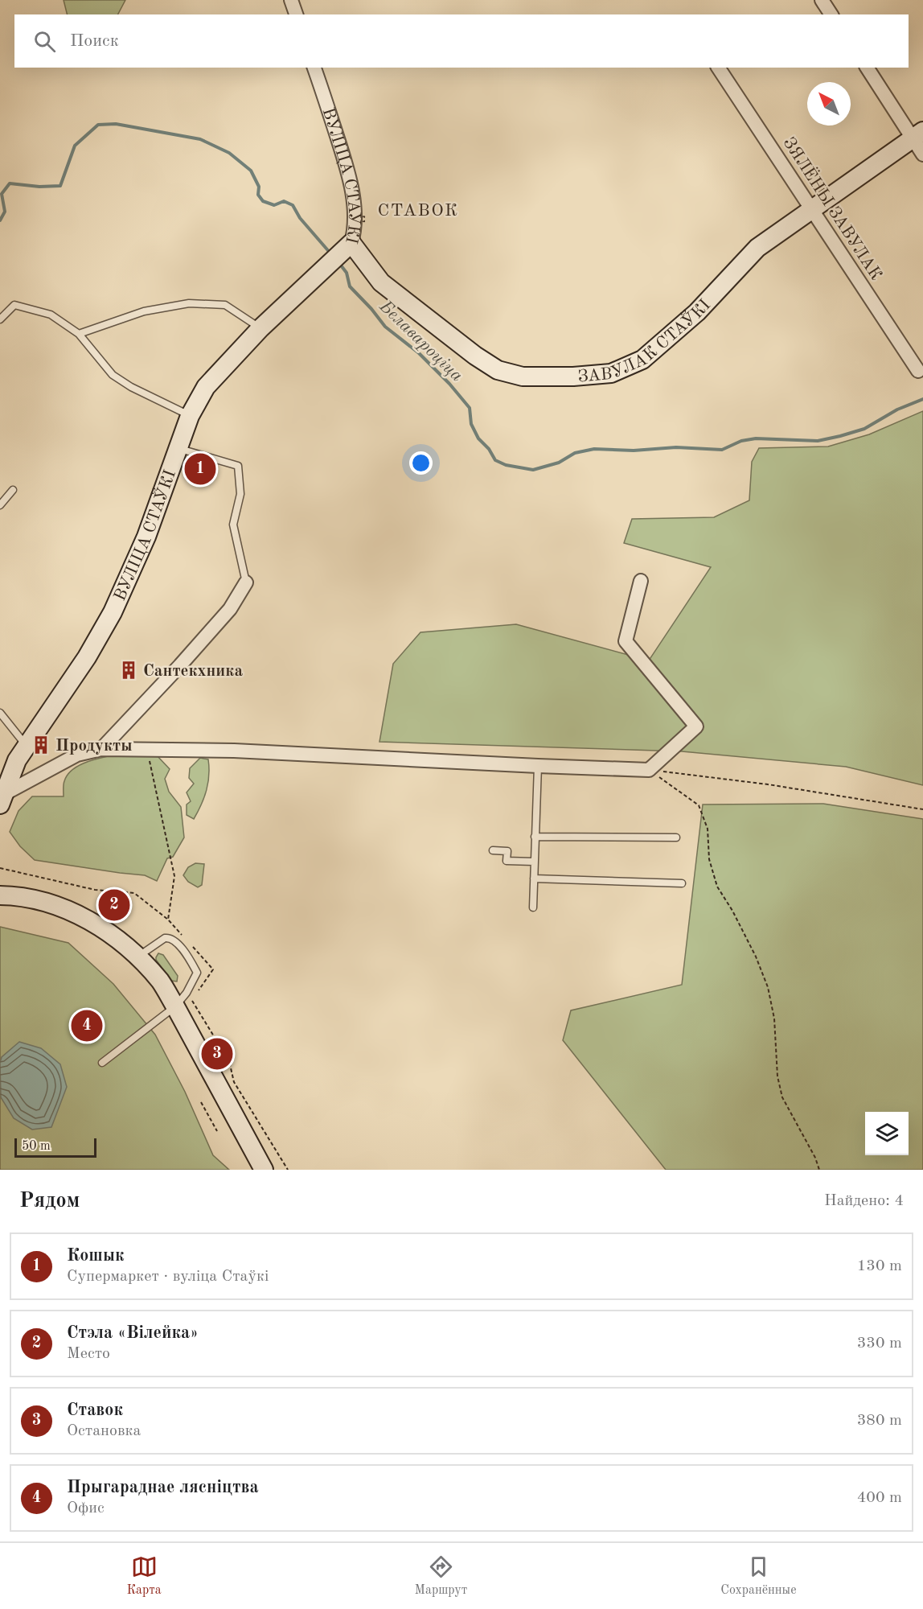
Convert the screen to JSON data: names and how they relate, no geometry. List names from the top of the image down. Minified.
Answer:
{"streets":{"street":["ВУЛІЦА СТАЎКІ","ЗЯЛЁНЫ ЗАВУЛАК","ЗАВУЛАК СТАЎКІ"]},"crossings":[["ВУЛІЦА СТАЎКІ","ЗАВУЛАК СТАЎКІ"],["ЗЯЛЁНЫ ЗАВУЛАК","ЗАВУЛАК СТАЎКІ"]],"districts":["СТАВОК"],"water":["Белавароціца"],"places":{"building":["Сантекхника","Продукты"]},"scale_bar":"50 m","north":"top left","page":{"search":"Поиск","pins":["1","2","4","3"],"scale":"50 m","heading":["Рядом","Найдено: 4"],"list":[{"mark":"1","name":"Кошык","note":"Супермаркет · вуліца Стаўкі","value":"130 m"},{"mark":"2","name":"Стэла «Вілейка»","note":"Место","value":"330 m"},{"mark":"3","name":"Ставок","note":"Остановка","value":"380 m"},{"mark":"4","name":"Прыгараднае лясніцтва","note":"Офис","value":"400 m"}],"nav":["Карта","Маршрут","Сохранённые"]}}
